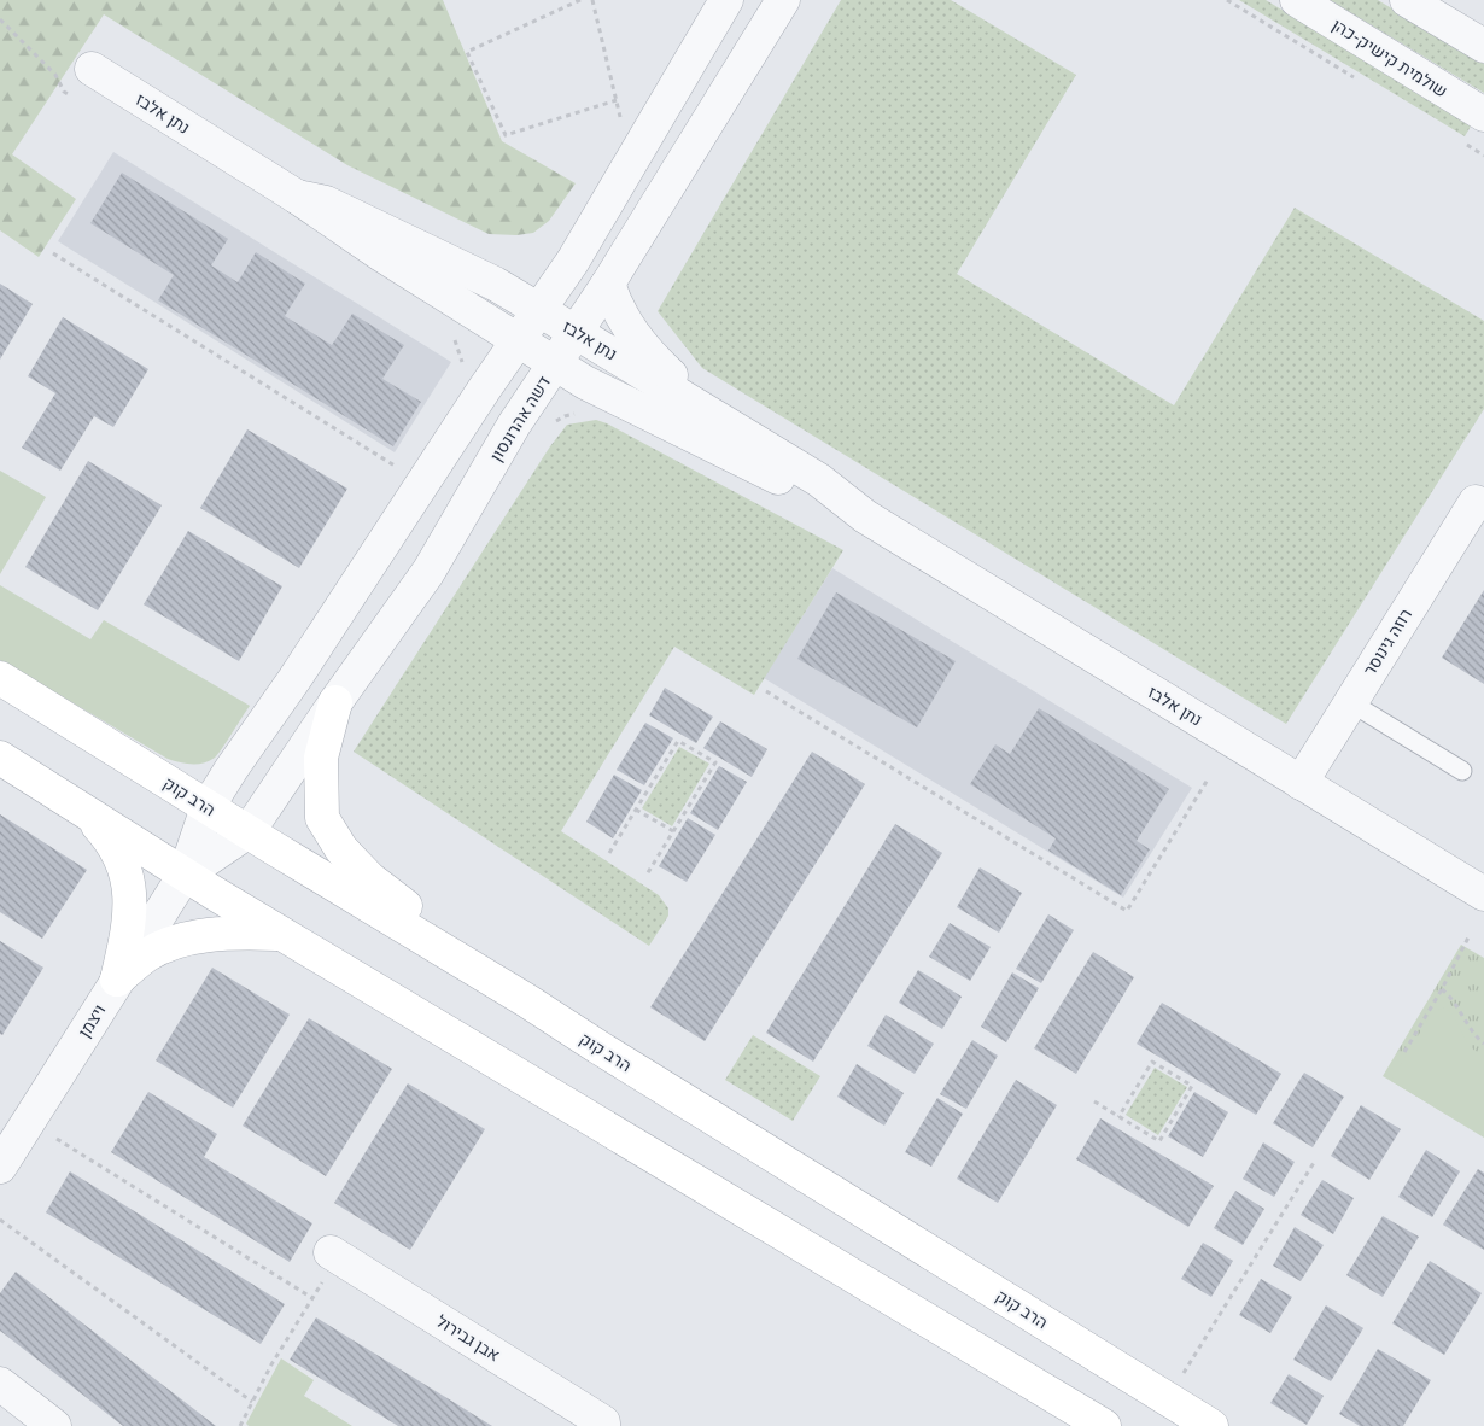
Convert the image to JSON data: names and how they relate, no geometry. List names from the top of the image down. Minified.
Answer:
{"streets":{"main road":["הרב קוק"],"street":["שולמית קישיק-כהן","נתן אלבז","דשה אהרונסון","רוזה גינוסר","ויצמן","אבן גבירול"]},"crossings":[["נתן אלבז","דשה אהרונסון"],["נתן אלבז","רוזה גינוסר"],["דשה אהרונסון","הרב קוק"],["דשה אהרונסון","ויצמן"],["הרב קוק","ויצמן"]]}
